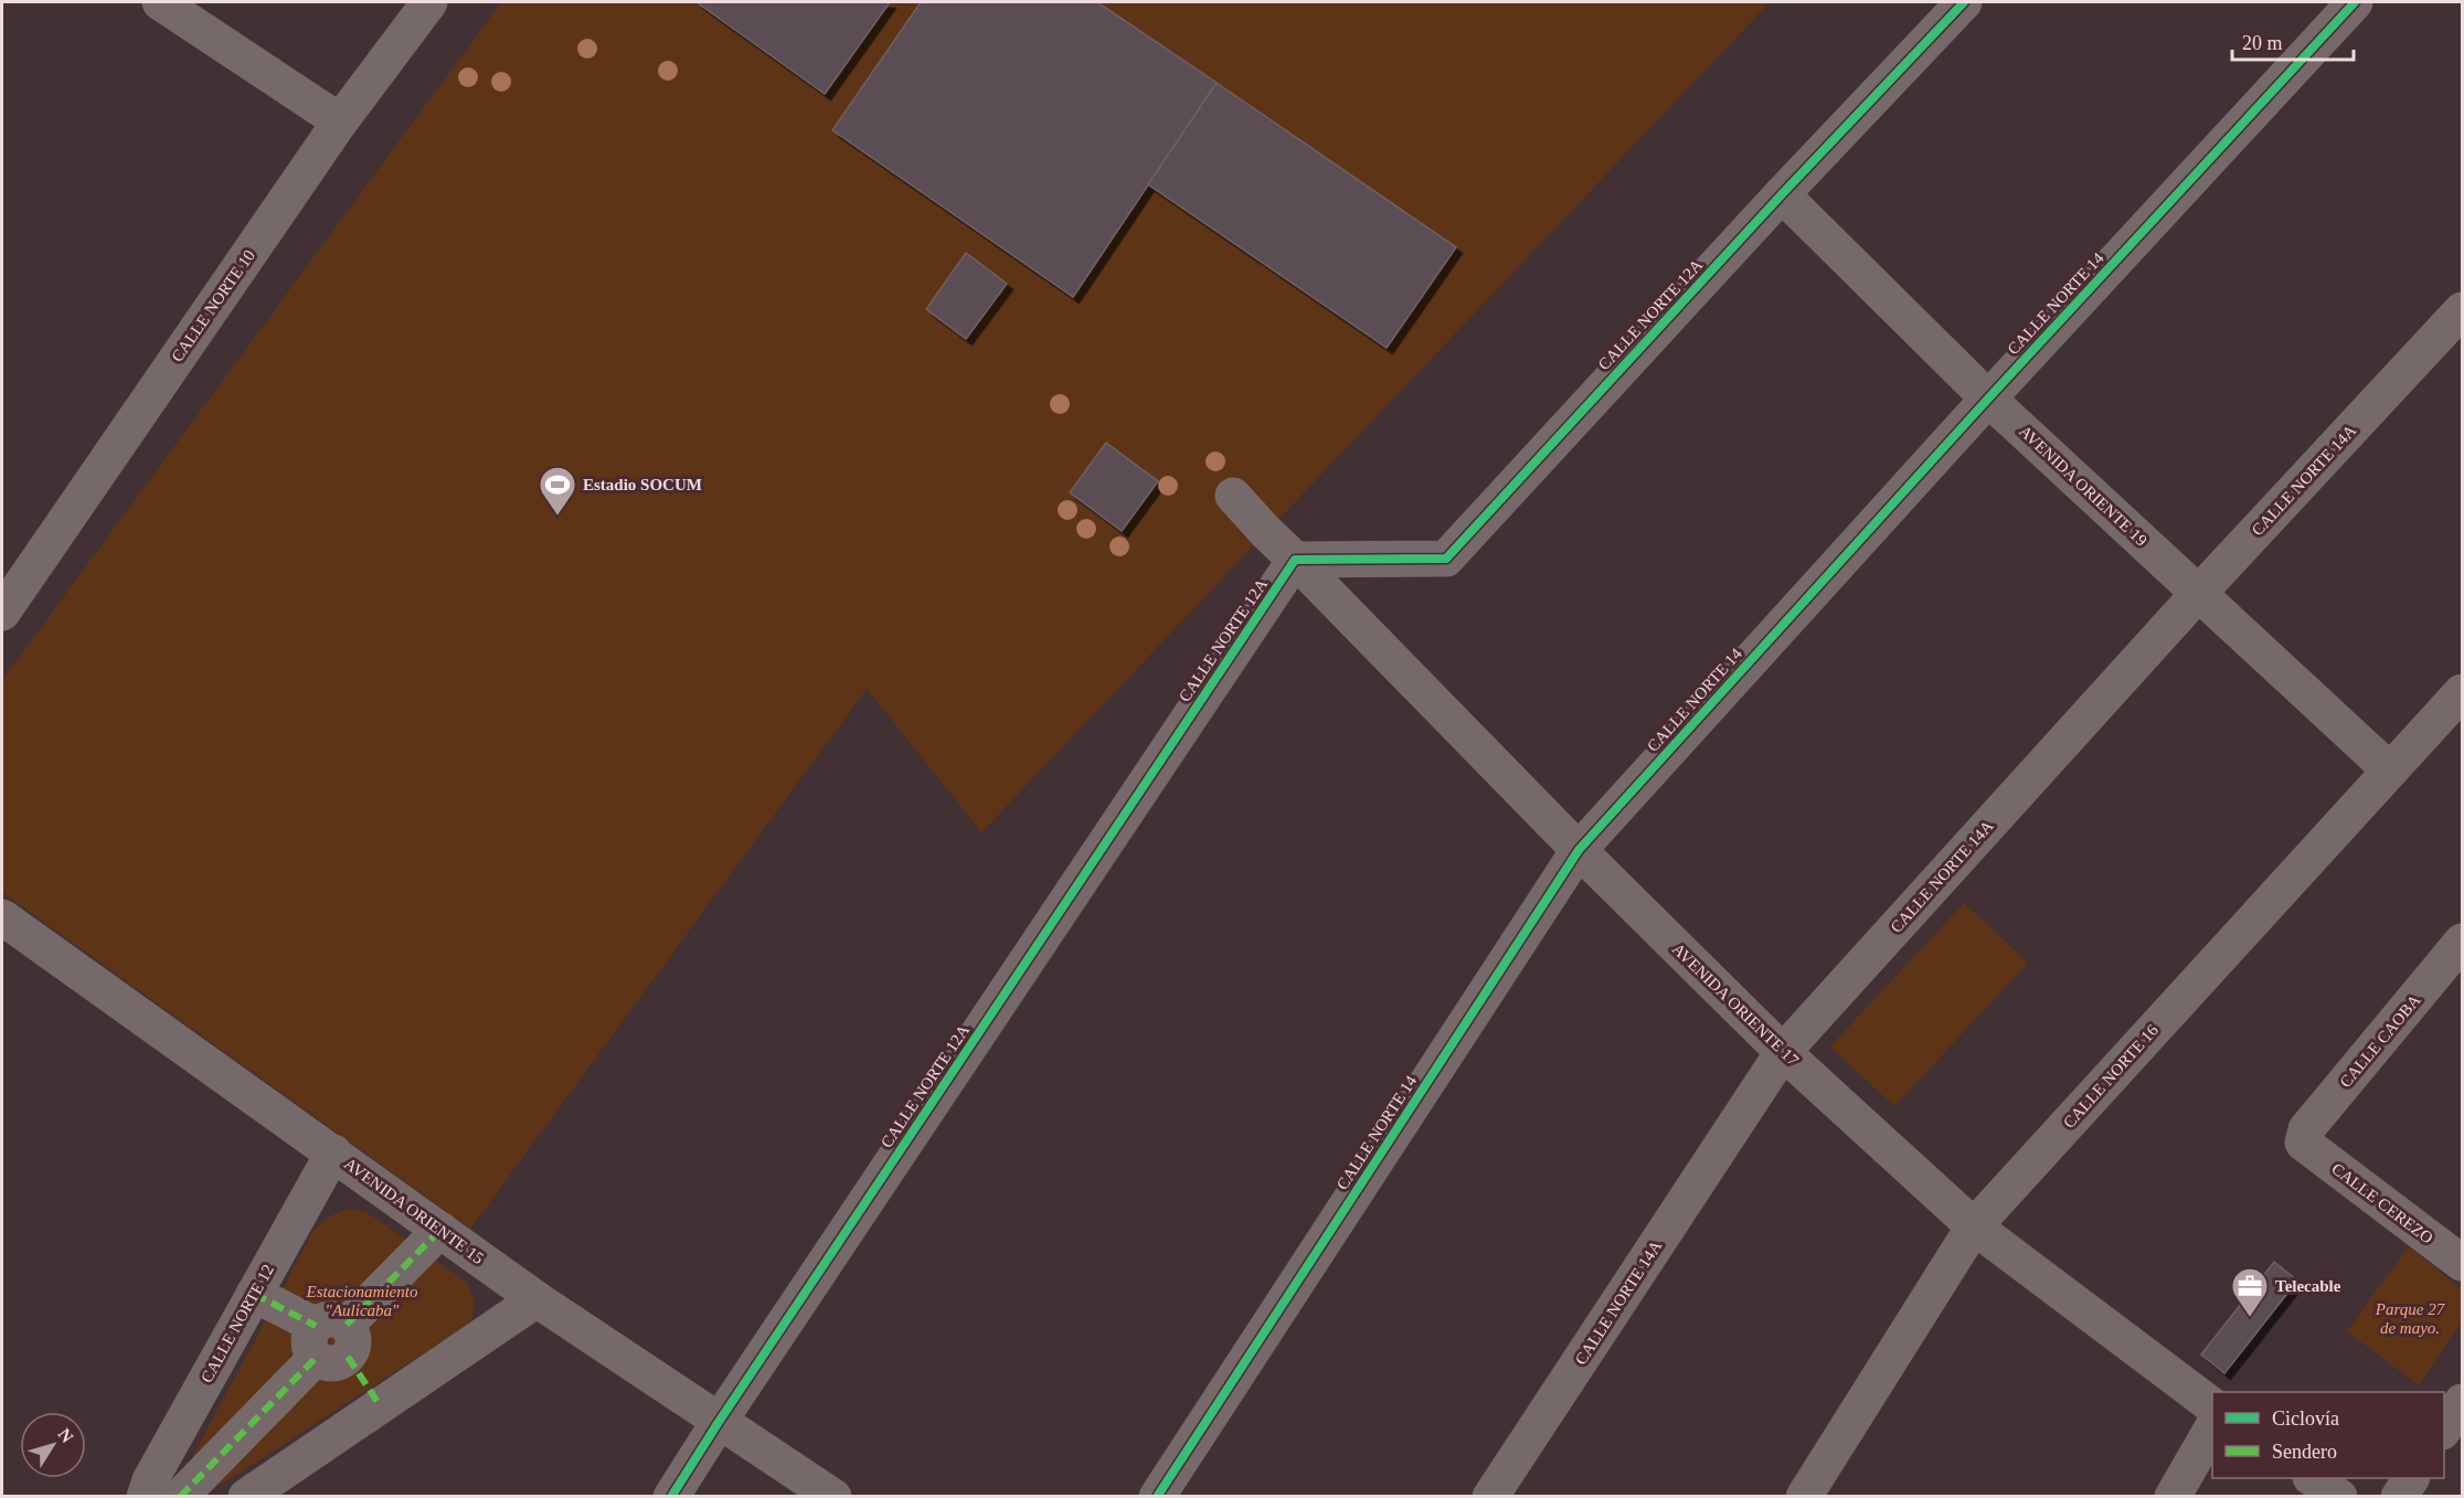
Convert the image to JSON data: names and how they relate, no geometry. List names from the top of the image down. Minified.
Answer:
{"streets":{"street":["CALLE NORTE 14","CALLE NORTE 10","CALLE NORTE 12A","CALLE NORTE 14A","AVENIDA ORIENTE 19","AVENIDA ORIENTE 17","CALLE CAOBA","CALLE NORTE 16","CALLE CEREZO","AVENIDA ORIENTE 15","CALLE NORTE 12"]},"crossings":[["CALLE NORTE 14","AVENIDA ORIENTE 19"],["CALLE NORTE 14","AVENIDA ORIENTE 17"],["CALLE NORTE 12A","AVENIDA ORIENTE 19"],["CALLE NORTE 12A","AVENIDA ORIENTE 17"],["CALLE NORTE 12A","AVENIDA ORIENTE 15"],["CALLE NORTE 14A","AVENIDA ORIENTE 19"],["CALLE NORTE 14A","AVENIDA ORIENTE 17"],["AVENIDA ORIENTE 19","CALLE NORTE 16"],["AVENIDA ORIENTE 17","CALLE NORTE 16"],["CALLE CAOBA","CALLE CEREZO"],["AVENIDA ORIENTE 15","CALLE NORTE 12"]],"parks":["Estacionamiento \"Aulicaba\"","Parque 27 de mayo."],"places":{"sports":["Estadio SOCUM"],"office":["Telecable"]},"legend":["Ciclovía","Sendero"],"scale_bar":"20 m","north":"top right"}
